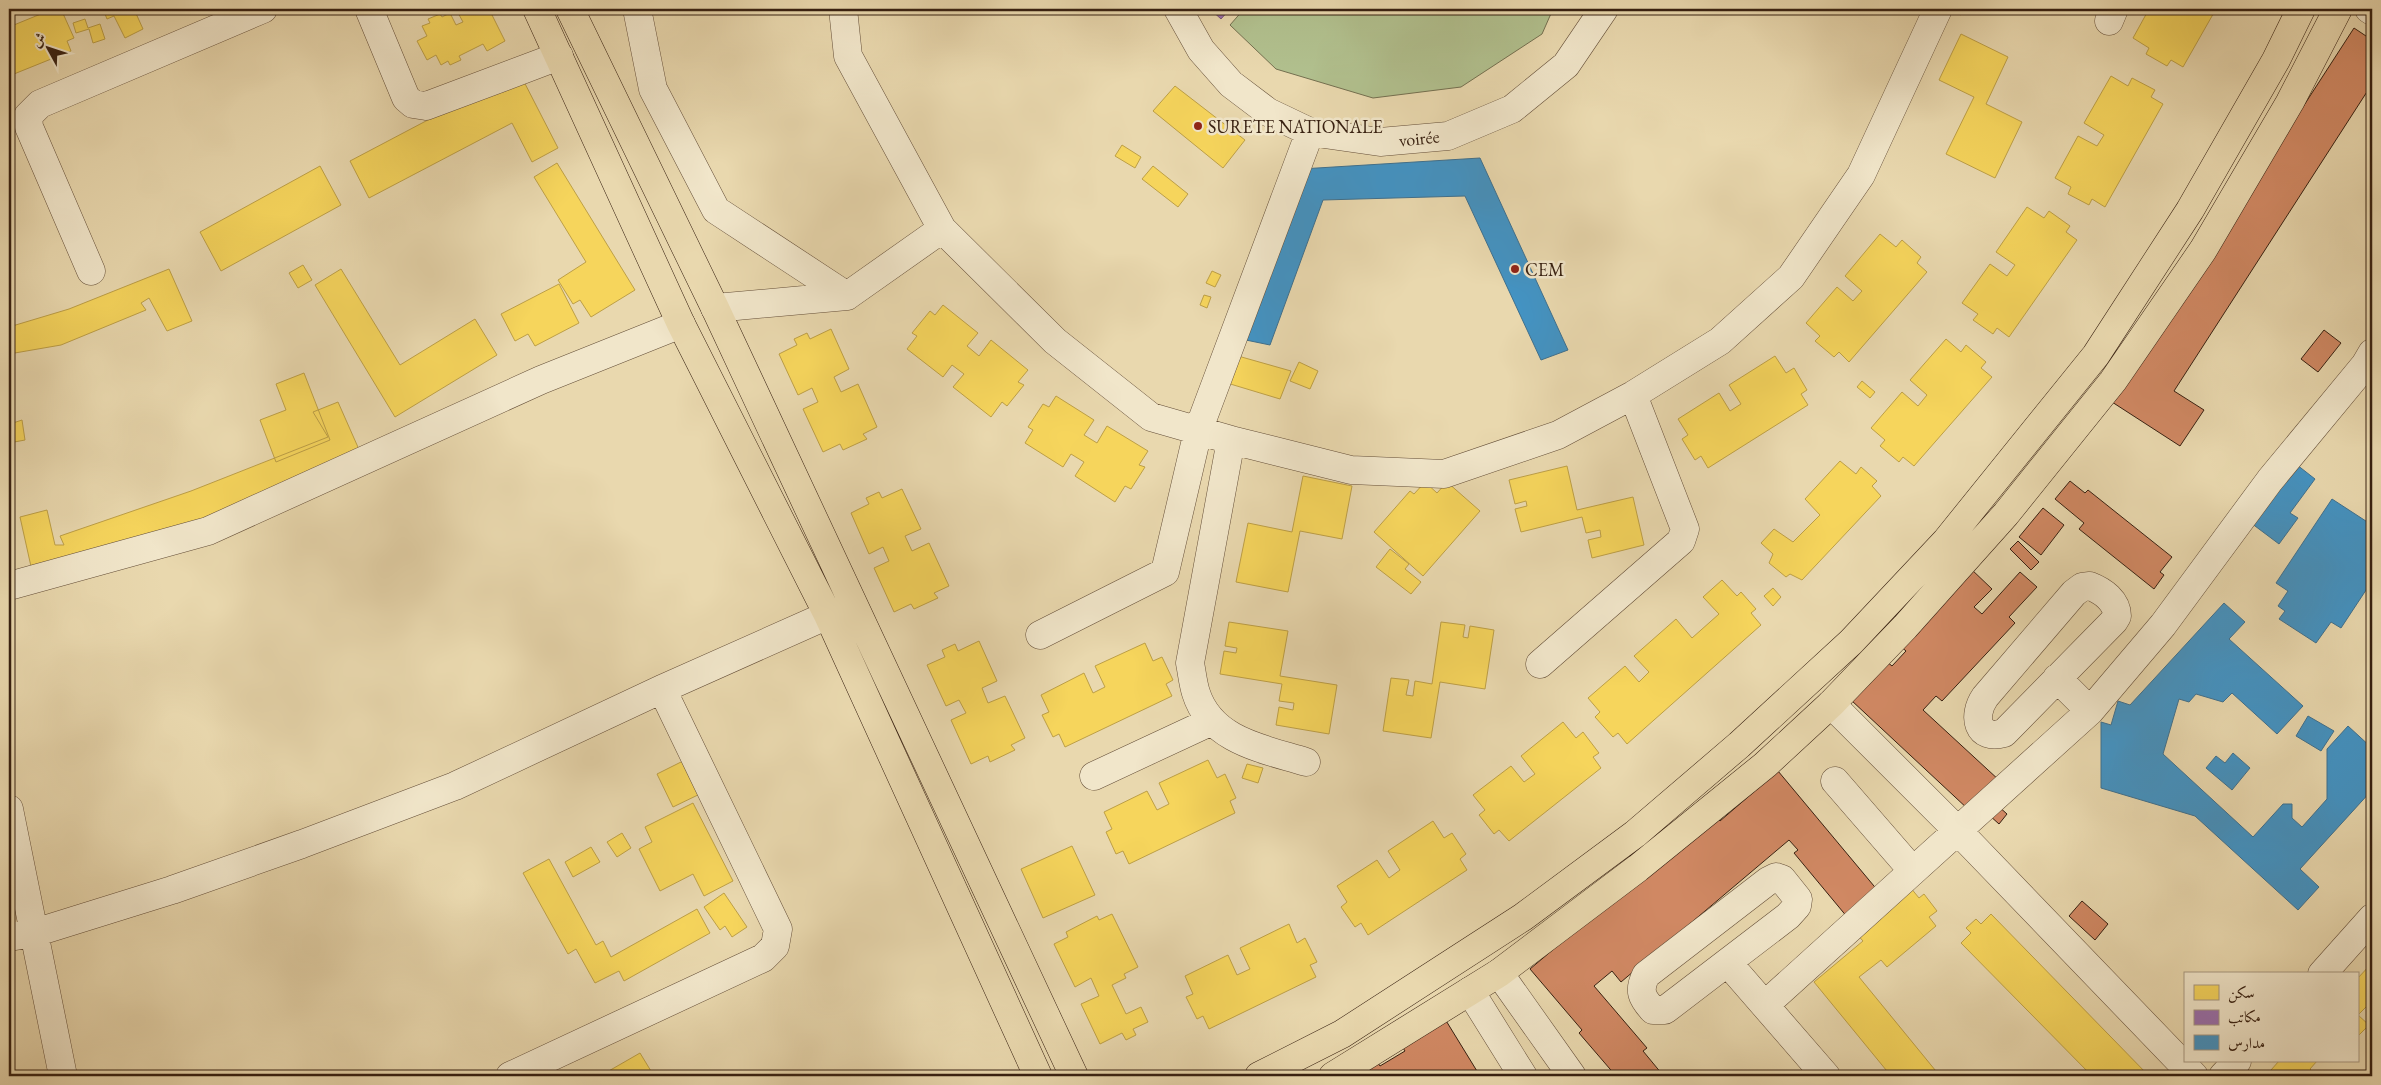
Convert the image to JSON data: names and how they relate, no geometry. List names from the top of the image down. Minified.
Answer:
{"streets":{"street":["voirée"]},"places":["SURETE NATIONALE","CEM"],"legend":["سكن","مكاتب","مدارس"],"north":"top left"}
